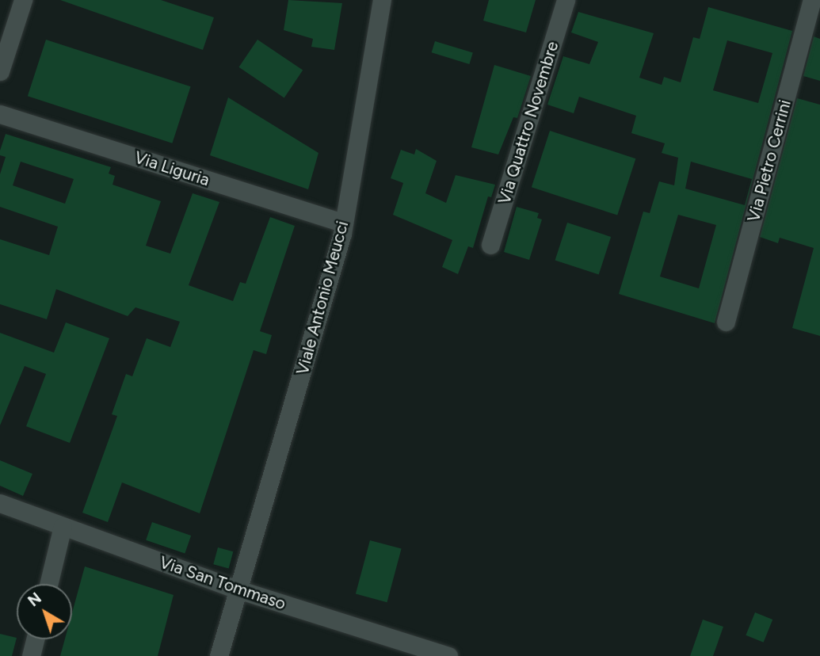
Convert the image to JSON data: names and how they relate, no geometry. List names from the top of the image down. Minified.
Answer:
{"streets":{"street":["Via Quattro Novembre","Via Pietro Cerrini","Via Liguria","Viale Antonio Meucci","Via San Tommaso"]},"crossings":[["Via Liguria","Viale Antonio Meucci"],["Viale Antonio Meucci","Via San Tommaso"]],"north":"top left"}
